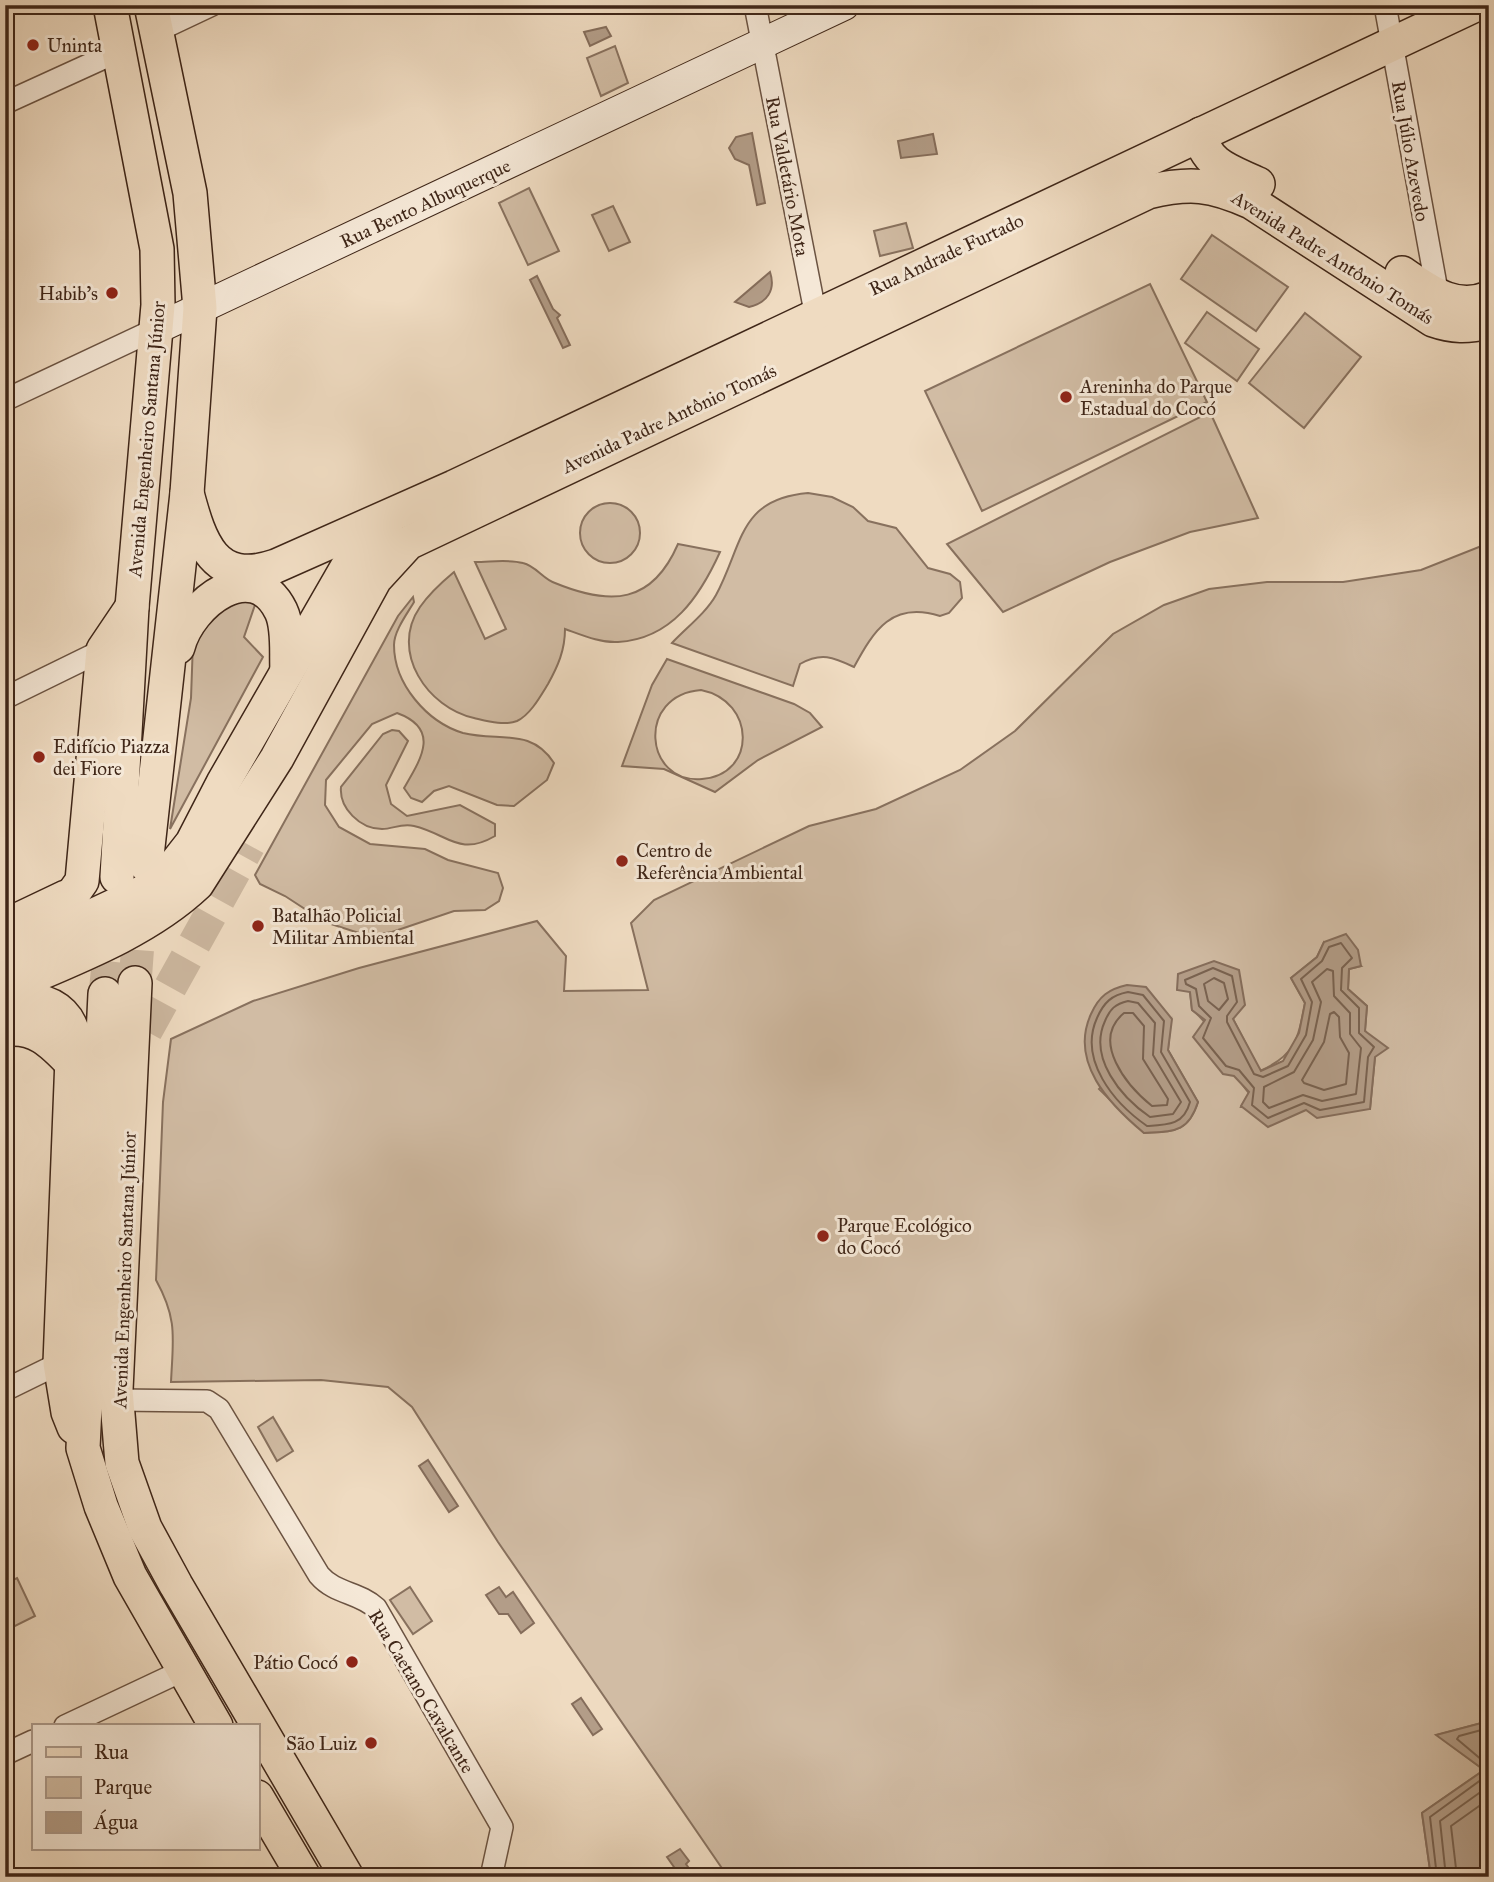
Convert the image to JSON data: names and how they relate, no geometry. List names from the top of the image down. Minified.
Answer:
{"streets":{"main road":["Rua Andrade Furtado","Avenida Padre Antônio Tomás","Avenida Engenheiro Santana Júnior"],"street":["Rua Júlio Azevedo","Rua Valdetário Mota","Rua Bento Albuquerque","Rua Caetano Cavalcante"]},"crossings":[["Rua Júlio Azevedo","Rua Andrade Furtado"],["Rua Júlio Azevedo","Avenida Padre Antônio Tomás"],["Rua Valdetário Mota","Rua Bento Albuquerque"],["Rua Valdetário Mota","Rua Andrade Furtado"],["Rua Valdetário Mota","Avenida Padre Antônio Tomás"],["Rua Bento Albuquerque","Avenida Engenheiro Santana Júnior"],["Rua Andrade Furtado","Avenida Padre Antônio Tomás"],["Avenida Engenheiro Santana Júnior","Rua Caetano Cavalcante"]],"places":["Uninta","Habib's","Areninha do Parque Estadual do Cocó","Edifício Piazza dei Fiore","Centro de Referência Ambiental","Batalhão Policial Militar Ambiental","Parque Ecológico do Cocó","Pátio Cocó","São Luiz"],"legend":["Rua","Parque","Água"]}
